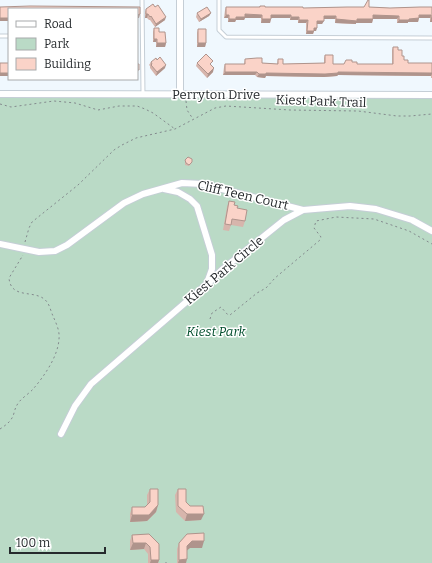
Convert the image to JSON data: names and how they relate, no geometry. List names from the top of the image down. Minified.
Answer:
{"streets":{"street":["Perryton Drive","Cliff Teen Court","Kiest Park Circle"],"path":["Kiest Park Trail"]},"crossings":[["Cliff Teen Court","Kiest Park Circle"]],"parks":["Kiest Park"],"legend":["Road","Park","Building"],"scale_bar":"100 m"}
